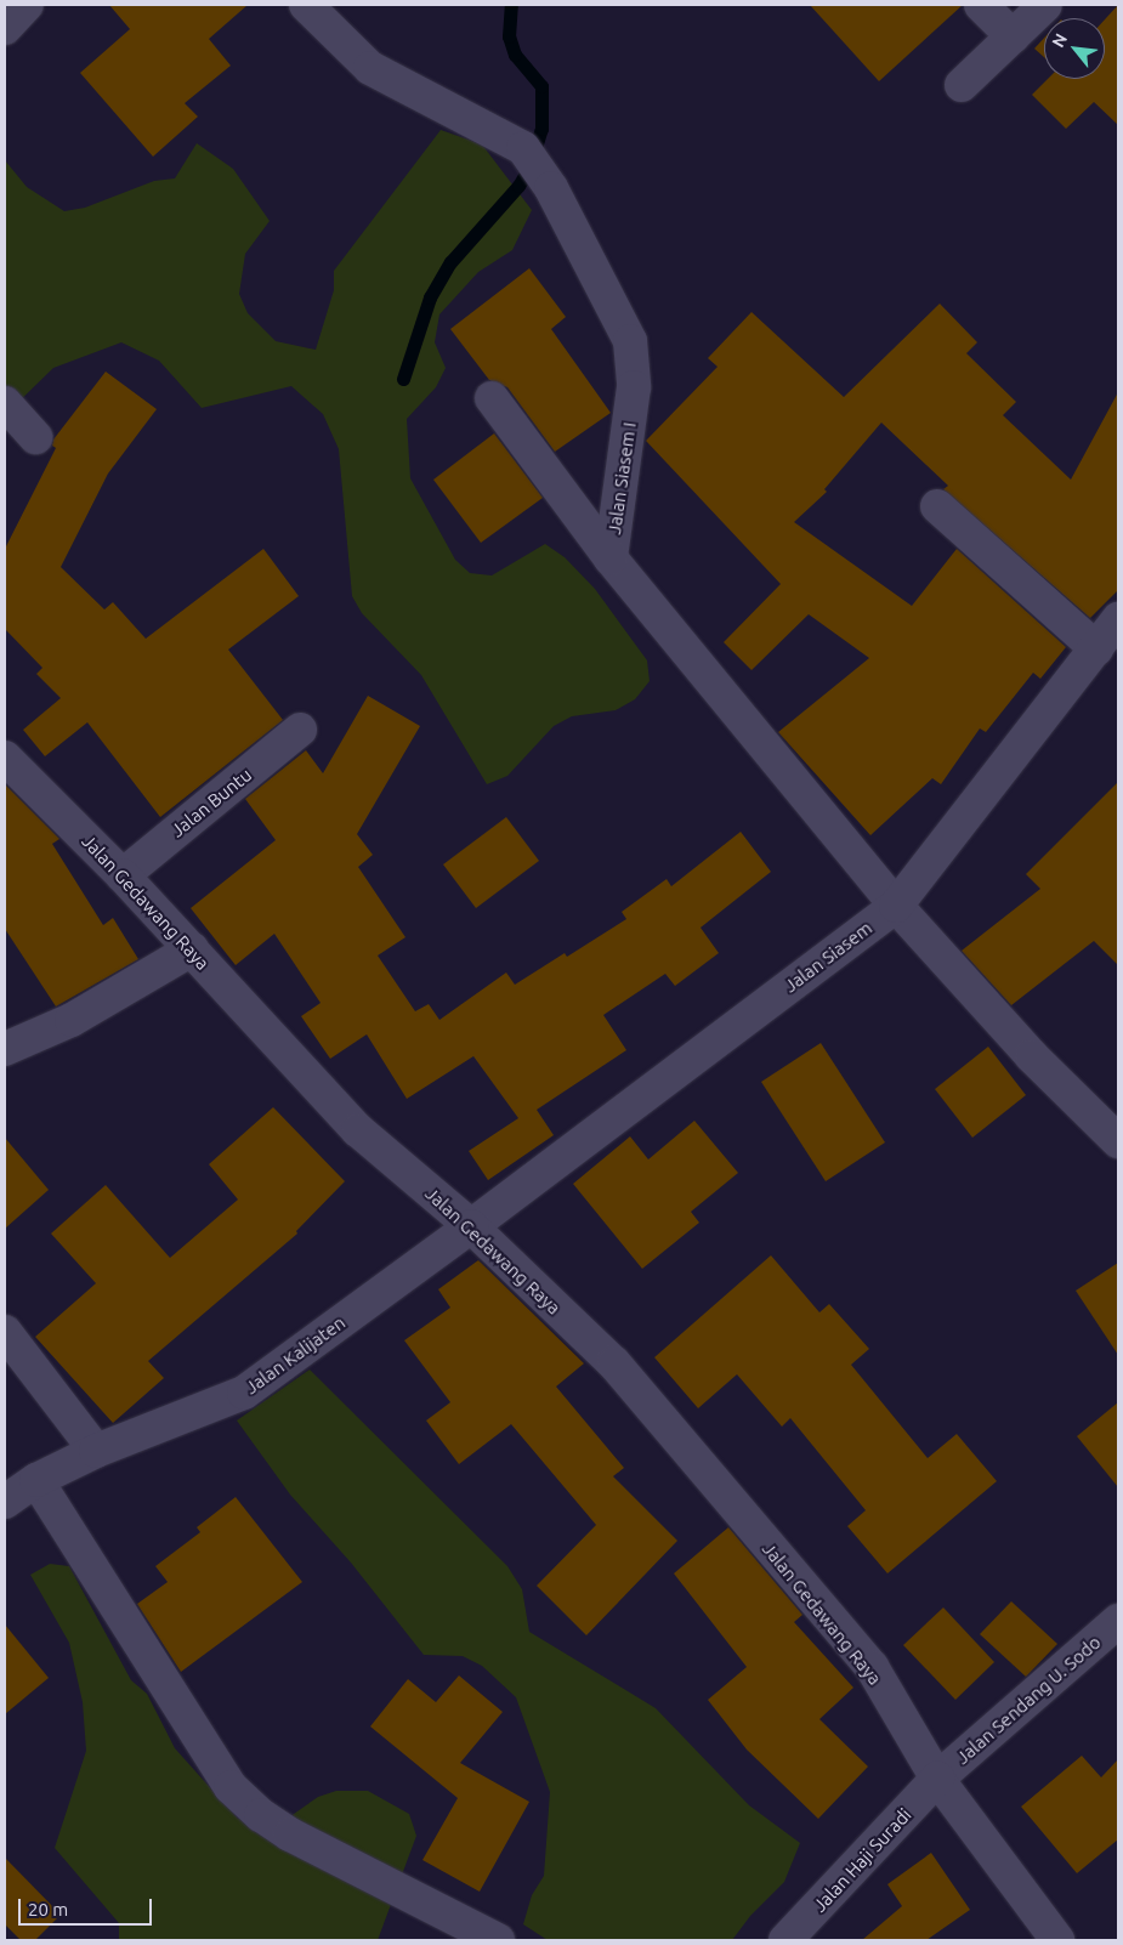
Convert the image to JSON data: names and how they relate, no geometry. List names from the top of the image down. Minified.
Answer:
{"streets":{"street":["Jalan Siasem I","Jalan Buntu","Jalan Gedawang Raya","Jalan Siasem","Jalan Kalijaten","Jalan Sendang U. Sodo","Jalan Haji Suradi"]},"crossings":[["Jalan Siasem I","Jalan Siasem"],["Jalan Buntu","Jalan Gedawang Raya"],["Jalan Gedawang Raya","Jalan Siasem"],["Jalan Gedawang Raya","Jalan Kalijaten"],["Jalan Gedawang Raya","Jalan Sendang U. Sodo"],["Jalan Gedawang Raya","Jalan Haji Suradi"],["Jalan Siasem","Jalan Kalijaten"],["Jalan Sendang U. Sodo","Jalan Haji Suradi"]],"scale_bar":"20 m","north":"top left"}
